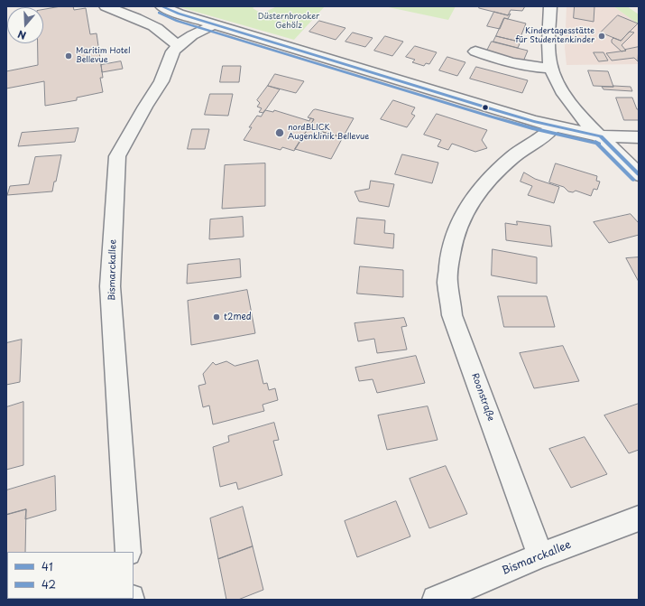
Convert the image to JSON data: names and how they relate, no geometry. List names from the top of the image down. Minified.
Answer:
{"streets":{"street":["Bismarckallee","Roonstraße"]},"crossings":[["Bismarckallee","Roonstraße"]],"parks":["Düsternbrooker Gehölz"],"places":["Kindertagesstätte für Studentenkinder","Maritim Hotel Bellevue","nordBLICK Augenklinik Bellevue","t2med"],"lines":["transit line 41","transit line 42"],"legend":["41","42"],"north":"bottom"}
